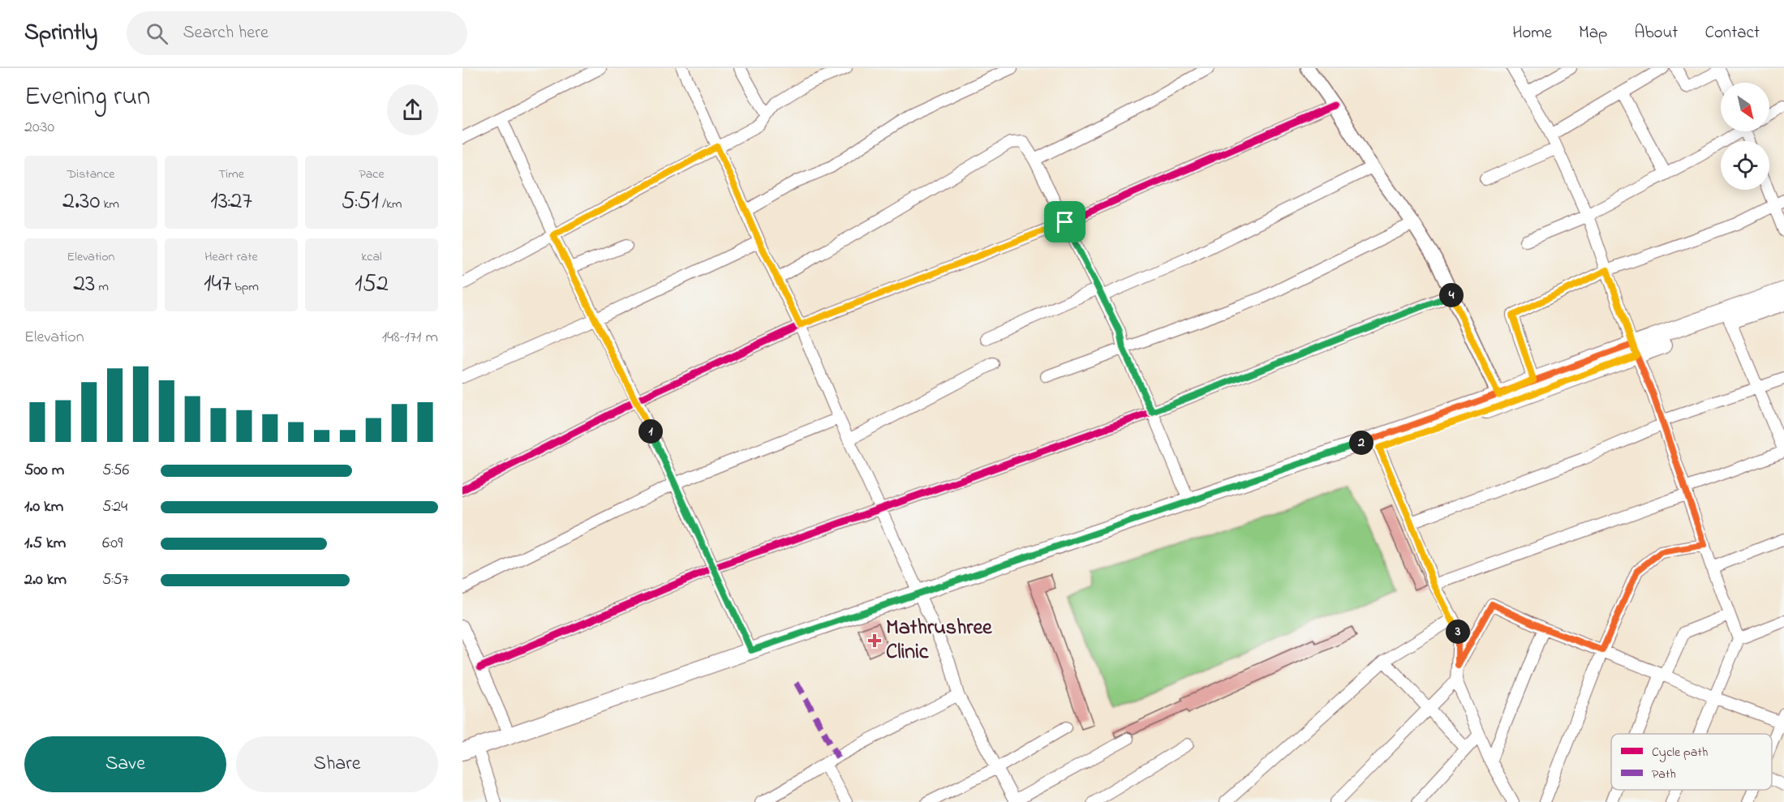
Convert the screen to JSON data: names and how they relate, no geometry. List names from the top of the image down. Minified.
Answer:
{"places":{"health":["Mathrushree Clinic"]},"legend":["Cycle path","Path"],"north":"bottom right","page":{"header":"Sprintly","search":"Search here","nav":["Home","Map","About","Contact"],"heading":["Evening run","20:30"],"stats":[["Distance","2.30 km"],["Time","13:27"],["Pace","5:51 /km"],["Elevation","23 m"],["Heart rate","147 bpm"],["kcal","152"]],"pins":["4","1","2","3"],"chart":["Elevation","148–171 m"],"list":[{"name":"500 m","note":"5:56"},{"name":"1.0 km","note":"5:24"},{"name":"1.5 km","note":"6:09"},{"name":"2.0 km","note":"5:57"}],"buttons":["Save","Share"]}}
